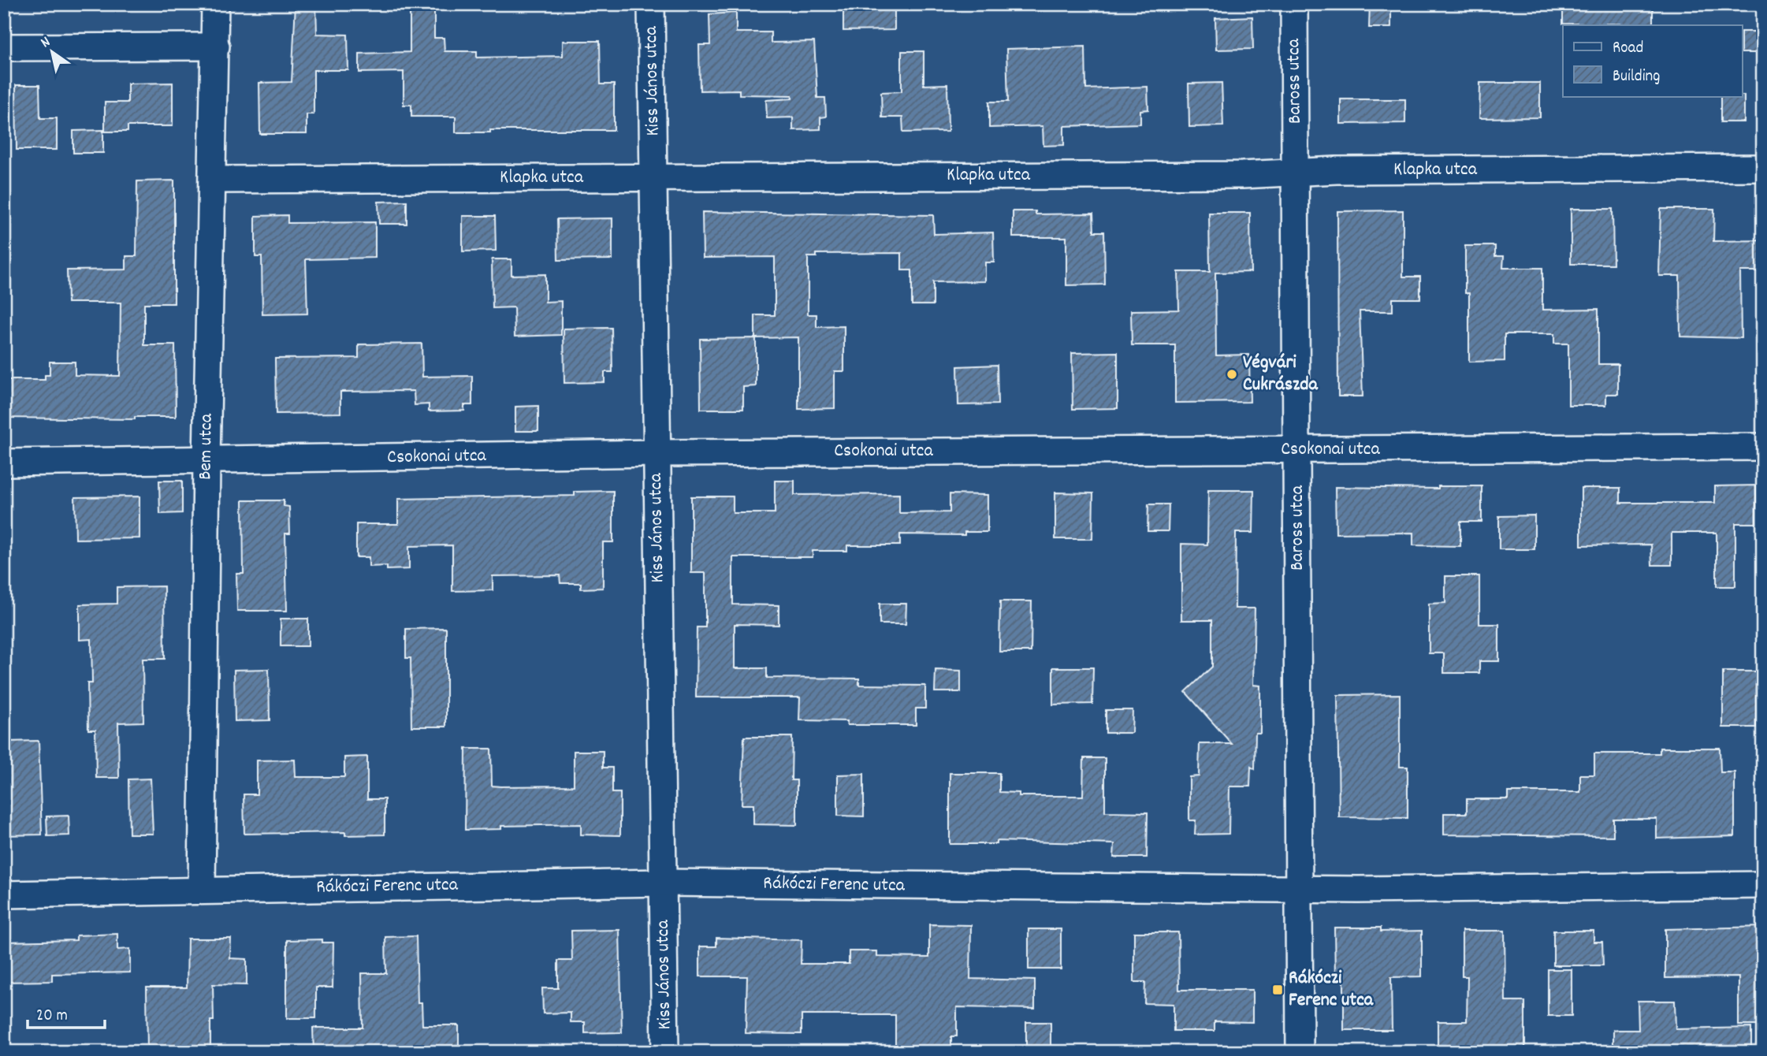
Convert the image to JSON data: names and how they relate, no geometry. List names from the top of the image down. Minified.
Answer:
{"streets":{"street":["Kiss János utca","Baross utca","Klapka utca","Bem utca","Csokonai utca","Rákóczi Ferenc utca"]},"crossings":[["Kiss János utca","Klapka utca"],["Kiss János utca","Csokonai utca"],["Kiss János utca","Rákóczi Ferenc utca"],["Baross utca","Klapka utca"],["Baross utca","Csokonai utca"],["Baross utca","Rákóczi Ferenc utca"],["Klapka utca","Bem utca"],["Bem utca","Csokonai utca"],["Bem utca","Rákóczi Ferenc utca"]],"places":{"other":["Végvári Cukrászda"],"transit":["Rákóczi Ferenc utca"]},"legend":["Road","Building"],"scale_bar":"20 m","north":"top left"}
